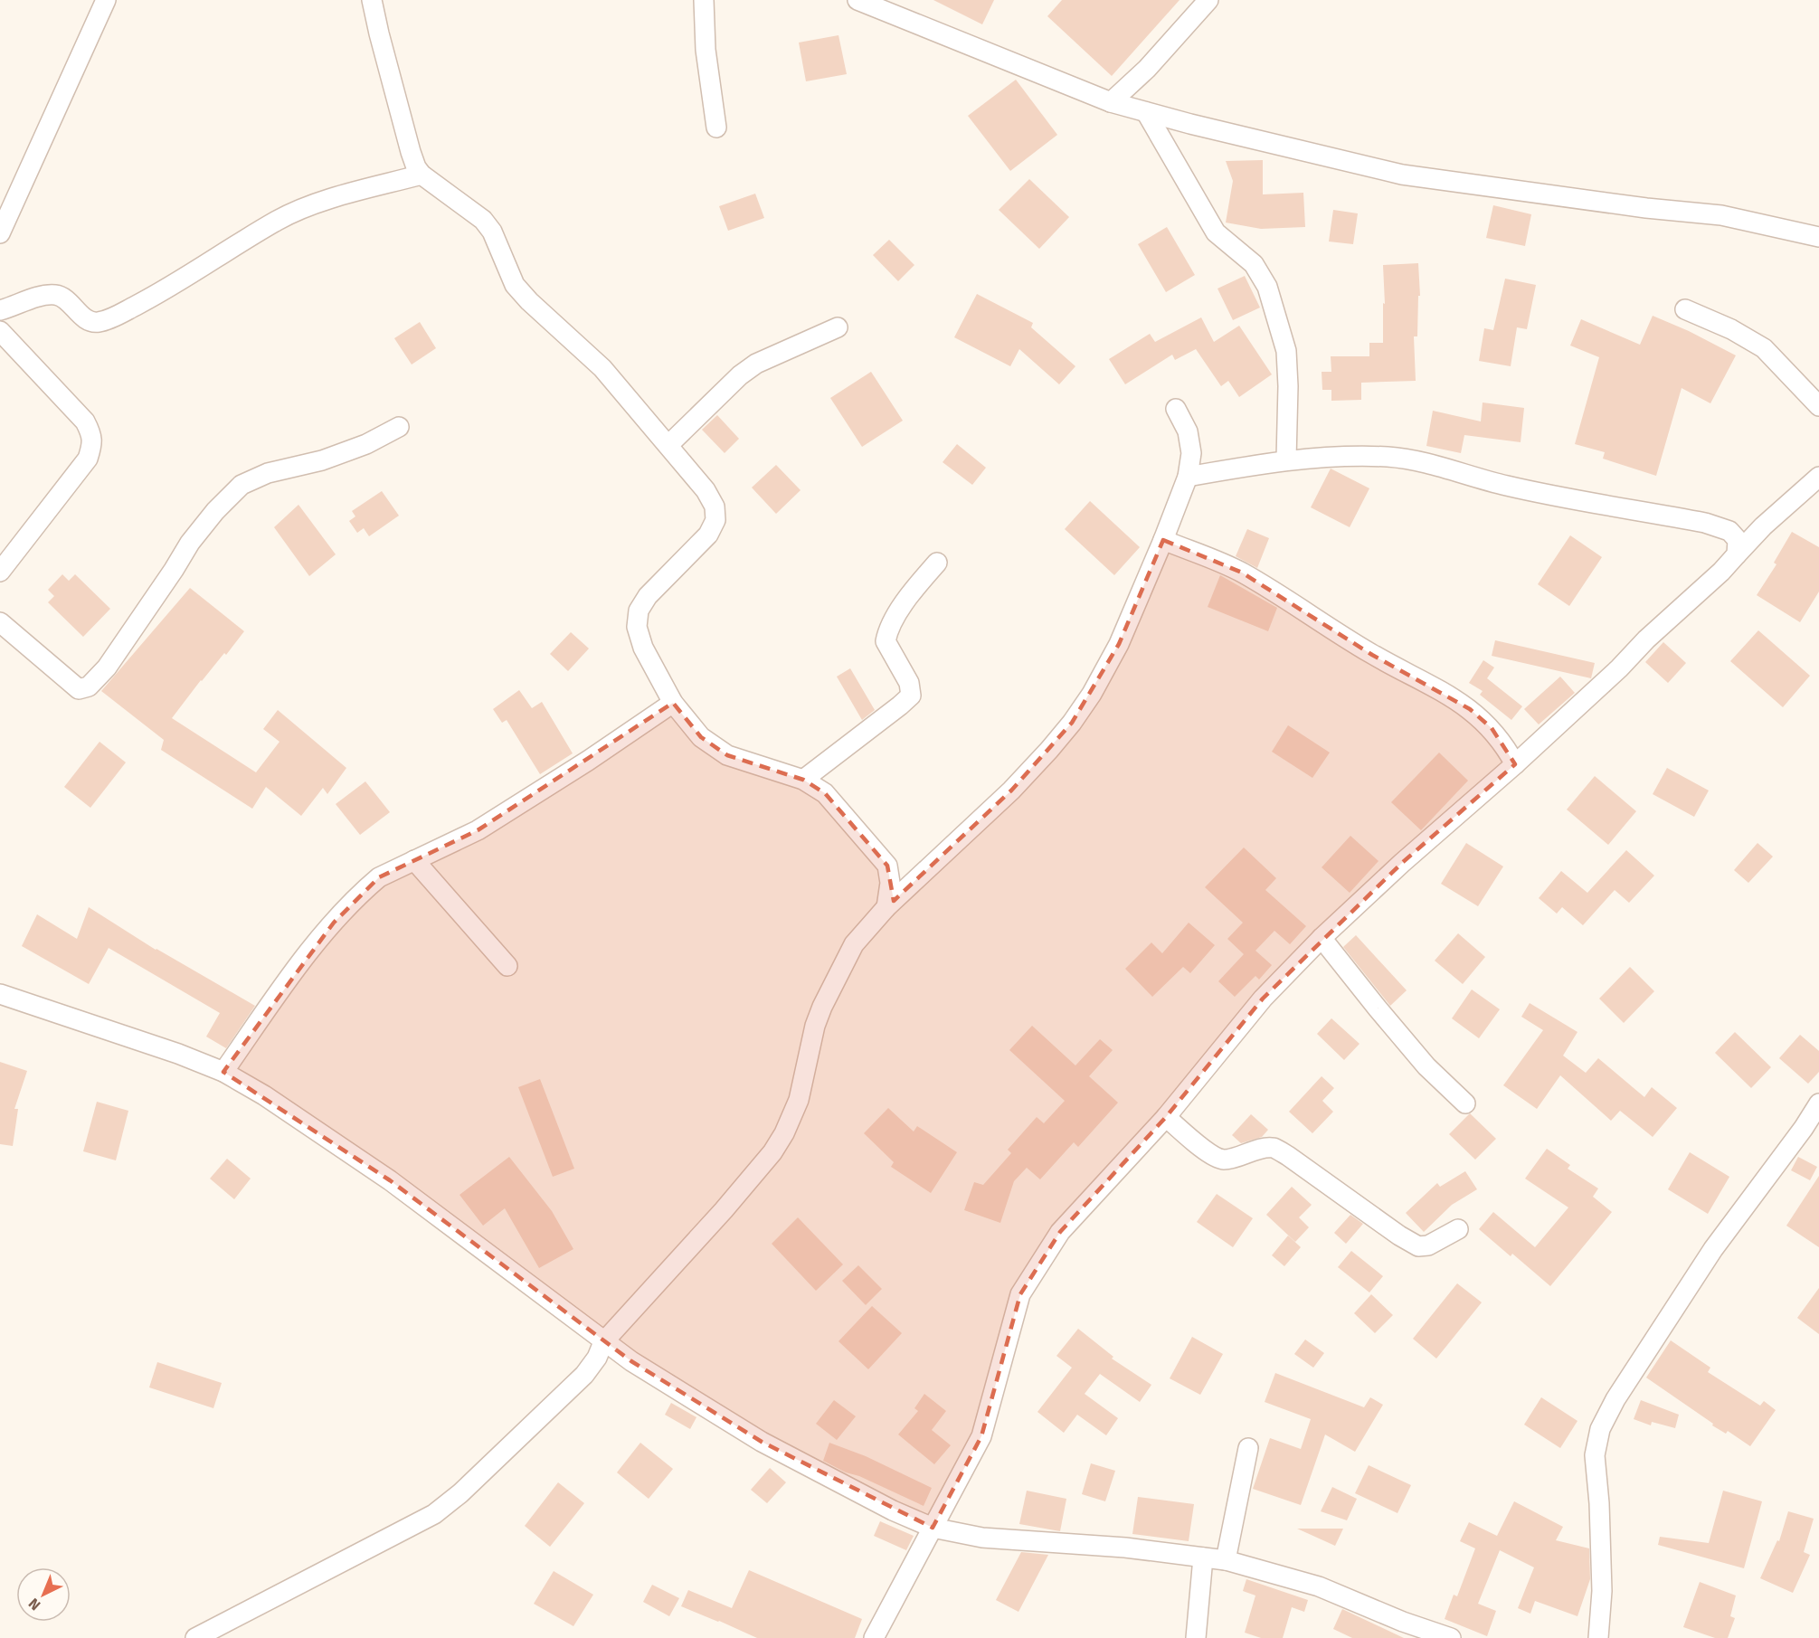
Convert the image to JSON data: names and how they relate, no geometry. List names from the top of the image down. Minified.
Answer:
{"north":"bottom left"}
